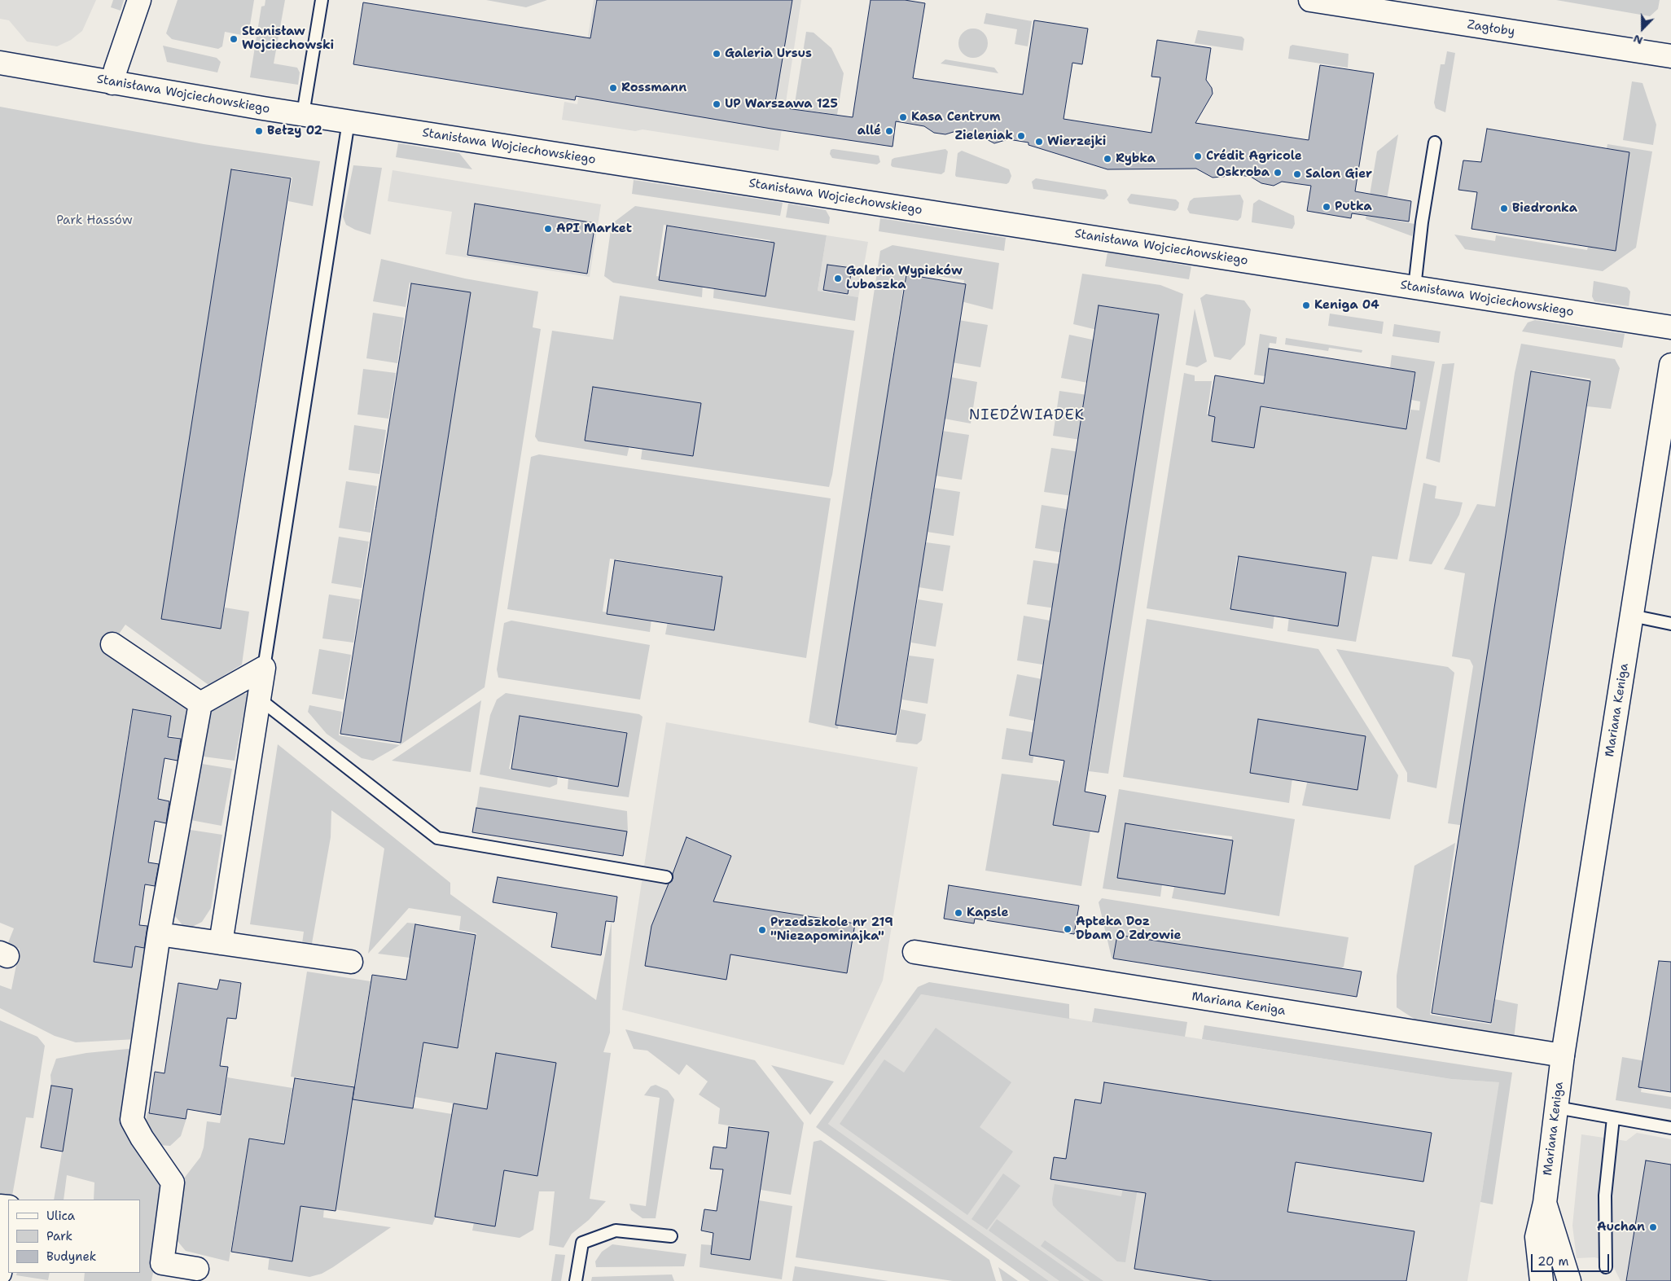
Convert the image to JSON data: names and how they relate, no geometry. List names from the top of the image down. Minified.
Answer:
{"streets":{"street":["Zagłoby","Stanisława Wojciechowskiego","Mariana Keniga"]},"districts":["NIEDŹWIADEK"],"parks":["Park Hassów"],"places":["Stanisław Wojciechowski","Galeria Ursus","Rossmann","UP Warszawa 125","Kasa Centrum","Bełzy 02","allé","Zieleniak","Wierzejki","Crédit Agricole","Rybka","Oskroba","Salon Gier","Putka","Biedronka","API Market","Galeria Wypieków Lubaszka","Keniga 04","Kapsle","Apteka Doz Dbam O Zdrowie","Przedszkole nr 219 \"Niezapominajka\"","Auchan"],"legend":["Ulica","Park","Budynek"],"scale_bar":"20 m","north":"bottom"}
